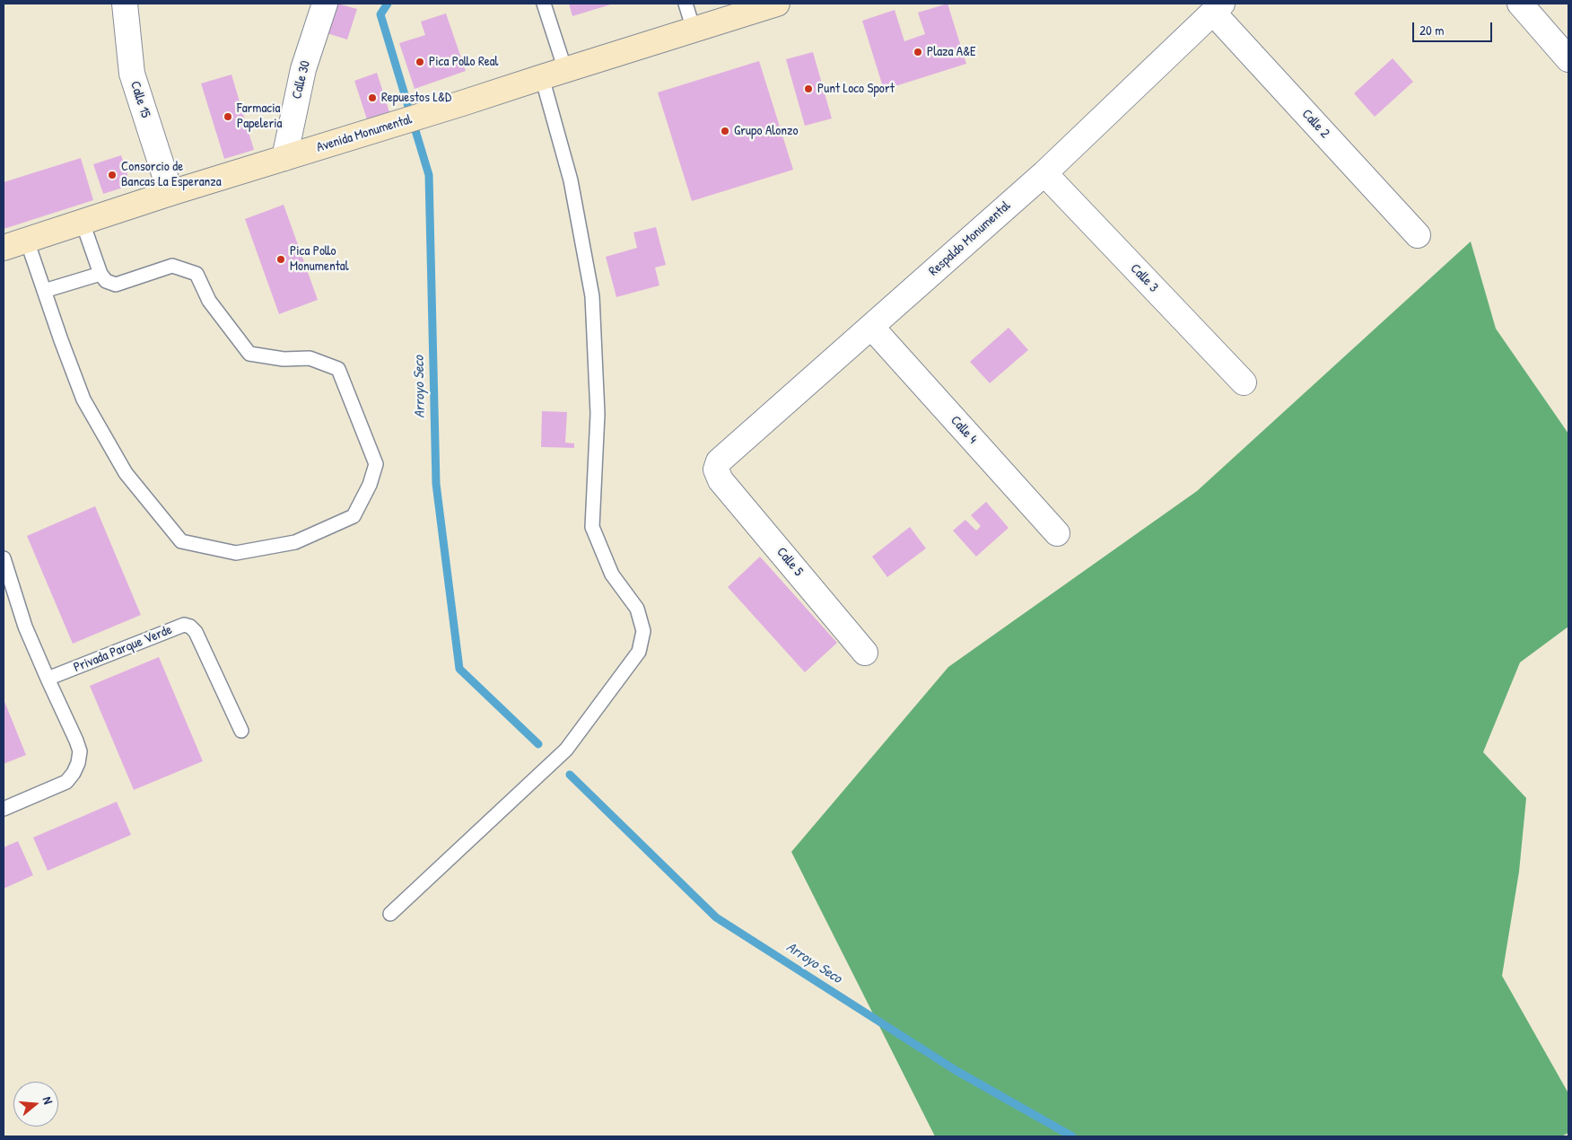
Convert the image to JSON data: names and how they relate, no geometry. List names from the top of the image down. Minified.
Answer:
{"streets":{"main road":["Avenida Monumental"],"street":["Calle 30","Calle 15","Calle 2","Respaldo Monumental","Calle 3","Calle 4","Calle 5"],"lane":["Privada Parque Verde"]},"crossings":[["Calle 30","Avenida Monumental"],["Calle 15","Avenida Monumental"],["Calle 2","Respaldo Monumental"],["Respaldo Monumental","Calle 3"],["Respaldo Monumental","Calle 4"],["Respaldo Monumental","Calle 5"]],"water":["Arroyo Seco"],"places":["Plaza A&E","Pica Pollo Real","Punt Loco Sport","Repuestos L&D","Farmacia Papeleria","Grupo Alonzo","Consorcio de Bancas La Esperanza","Pica Pollo Monumental"],"scale_bar":"20 m","north":"right"}
